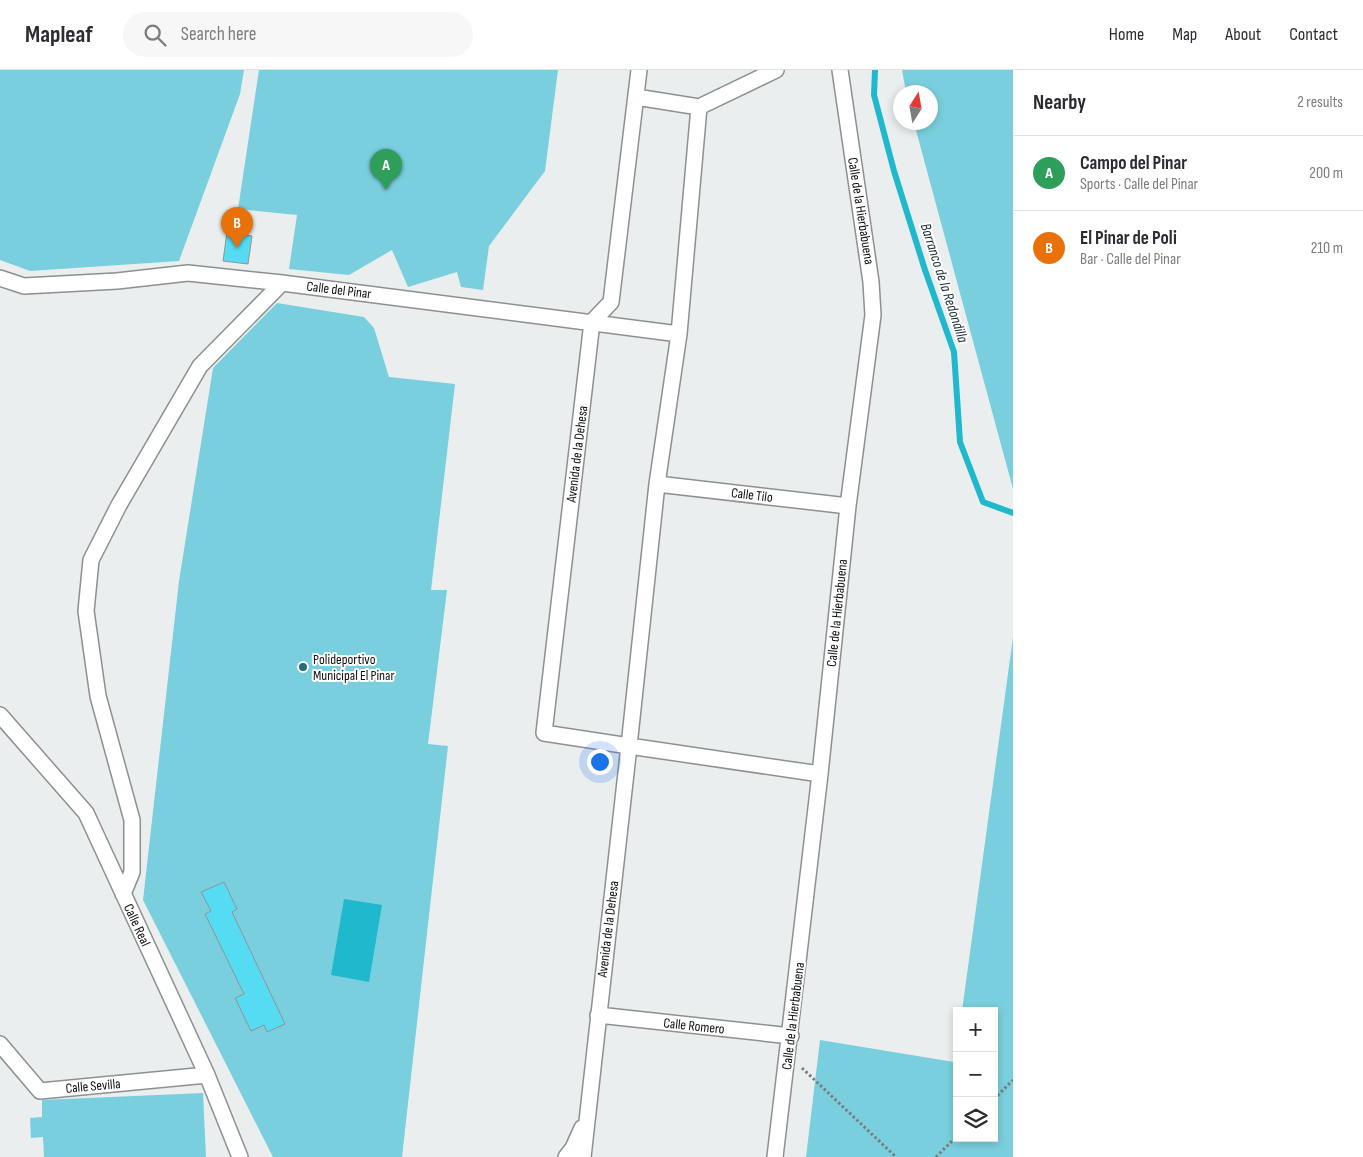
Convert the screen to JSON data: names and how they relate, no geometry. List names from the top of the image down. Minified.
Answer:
{"streets":{"street":["Calle de la Hierbabuena","Calle del Pinar","Avenida de la Dehesa","Calle Tilo","Calle Real","Calle Romero","Calle Sevilla"]},"crossings":[["Calle de la Hierbabuena","Calle Tilo"],["Calle de la Hierbabuena","Calle Romero"],["Calle del Pinar","Avenida de la Dehesa"],["Avenida de la Dehesa","Calle Tilo"],["Avenida de la Dehesa","Calle Romero"],["Calle Real","Calle Sevilla"]],"water":["Barranco de la Redondilla"],"places":["Polideportivo Municipal El Pinar"],"north":"top","page":{"header":"Mapleaf","search":"Search here","nav":["Home","Map","About","Contact"],"heading":["Nearby","2 results"],"list":[{"mark":"A","name":"Campo del Pinar","note":"Sports · Calle del Pinar","value":"200 m"},{"mark":"B","name":"El Pinar de Poli","note":"Bar · Calle del Pinar","value":"210 m"}],"pins":["A","B"],"map_buttons":["+","−"]}}
